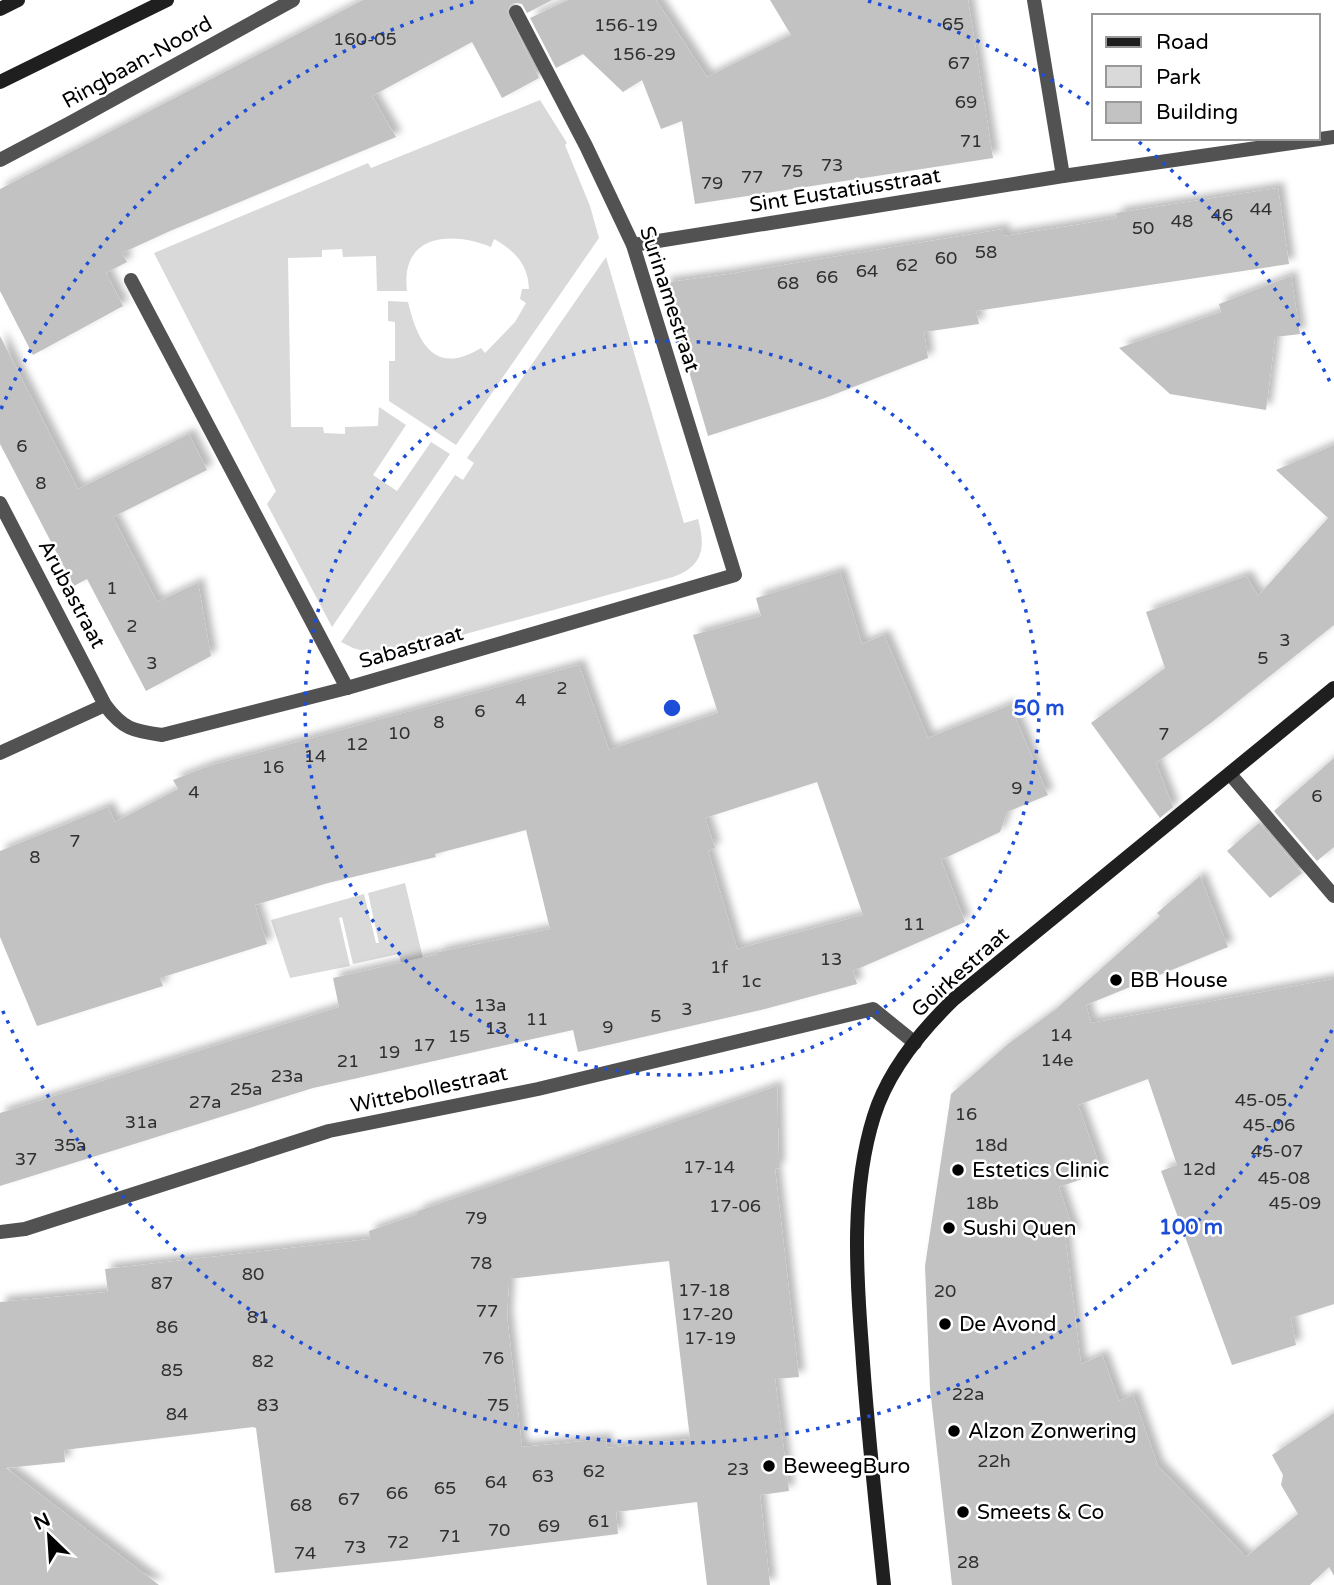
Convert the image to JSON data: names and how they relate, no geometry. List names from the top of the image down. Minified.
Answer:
{"streets":{"street":["Ringbaan-Noord","Sint Eustatiusstraat","Surinamestraat","Arubastraat","Sabastraat","Goirkestraat","Wittebollestraat"]},"crossings":[["Sint Eustatiusstraat","Surinamestraat"],["Surinamestraat","Sabastraat"],["Arubastraat","Sabastraat"],["Goirkestraat","Wittebollestraat"]],"places":["BB House","Estetics Clinic","Sushi Quen","De Avond","Alzon Zonwering","BeweegBuro","Smeets & Co"],"house_numbers":["65","156-19","160-05","156-29","67","69","71","73","75","77","79","44","46","48","50","58","60","62","64","66","68","6","8","1","2","3","5","3","2","4","6","8","10","7","12","14","16","9","4","6","7","8","11","13","1f","1c","13a","3","5","11","9","13","14","15","17","19","14e","21","23a","25a","45-05","27a","16","31a","45-06","35a","18d","45-07","37","17-14","12d","45-08","18b","45-09","17-06","79","78","80","87","17-18","20","77","17-20","81","86","17-19","76","82","85","22a","83","75","84","22h","23","62","63","64","65","66","67","68","61","69","70","71","72","73","74","28"],"legend":["Road","Park","Building"],"north":"top left","rings":["50 m","100 m"]}
